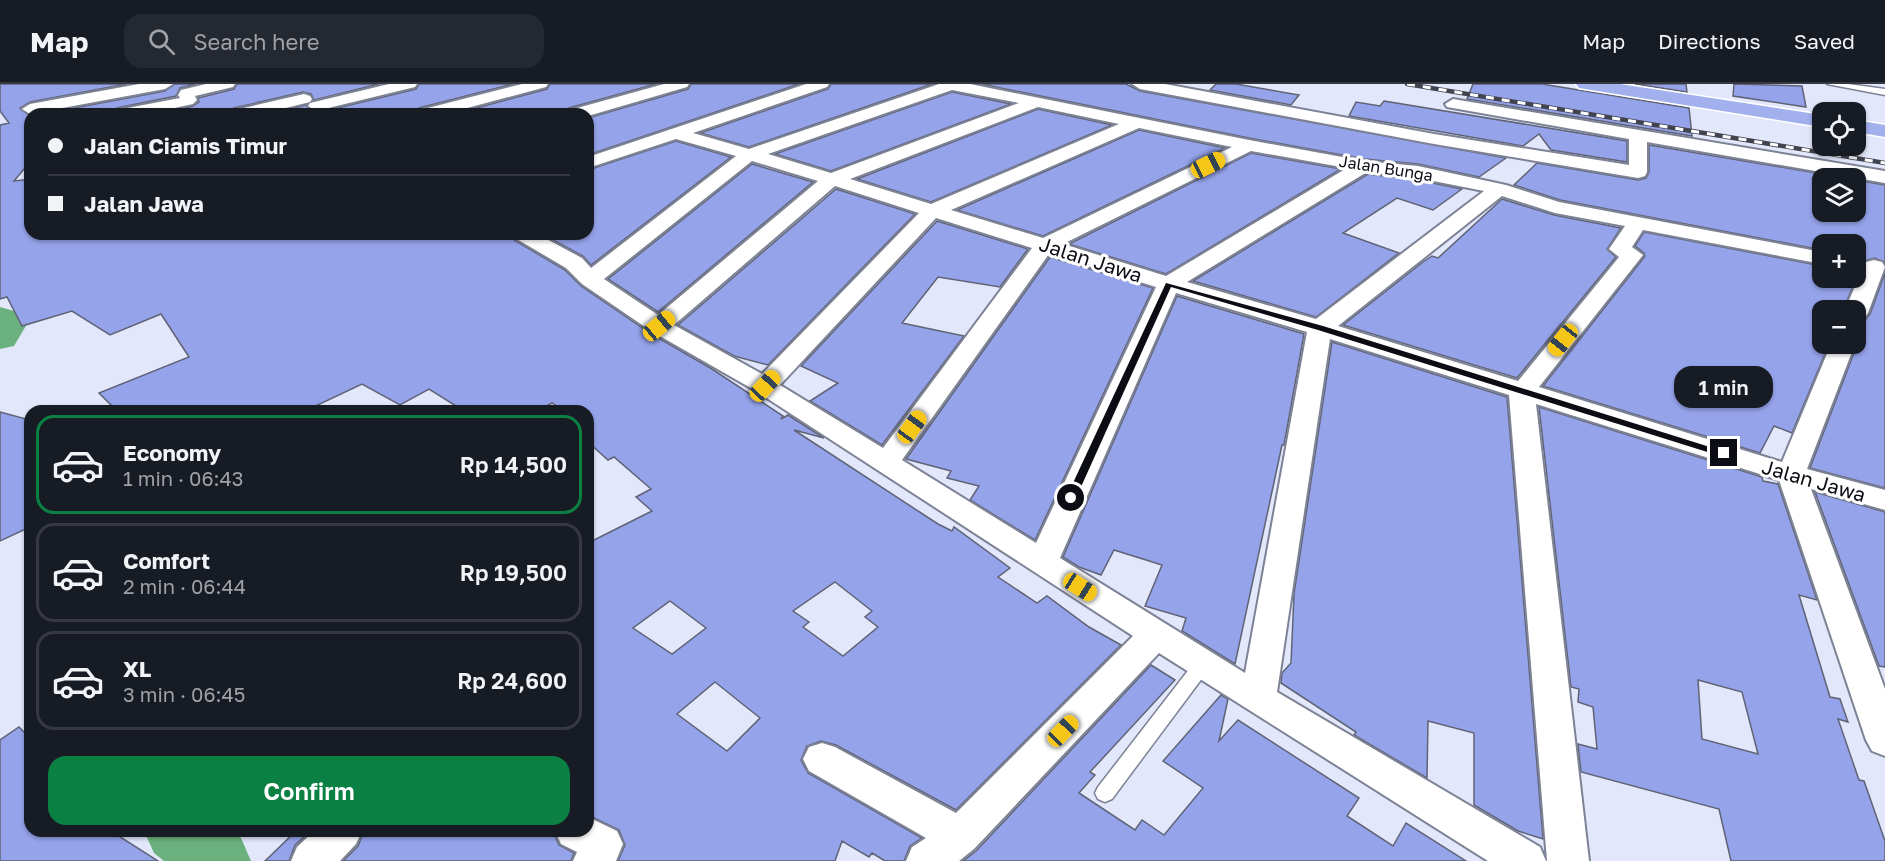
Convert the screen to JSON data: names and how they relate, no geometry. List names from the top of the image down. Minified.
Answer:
{"streets":{"street":["Jalan Bunga","Jalan Jawa"]},"page":{"header":"Map","search":"Search here","nav":["Map","Directions","Saved"],"map_buttons":["+","−"],"banner":["Jalan Ciamis Timur","Jalan Jawa"],"bubble":"1 min","list":[{"name":"Economy","note":"1 min · 06:43","value":"Rp 14,500"},{"name":"Comfort","note":"2 min · 06:44","value":"Rp 19,500"},{"name":"XL","note":"3 min · 06:45","value":"Rp 24,600"}],"buttons":"Confirm"}}
